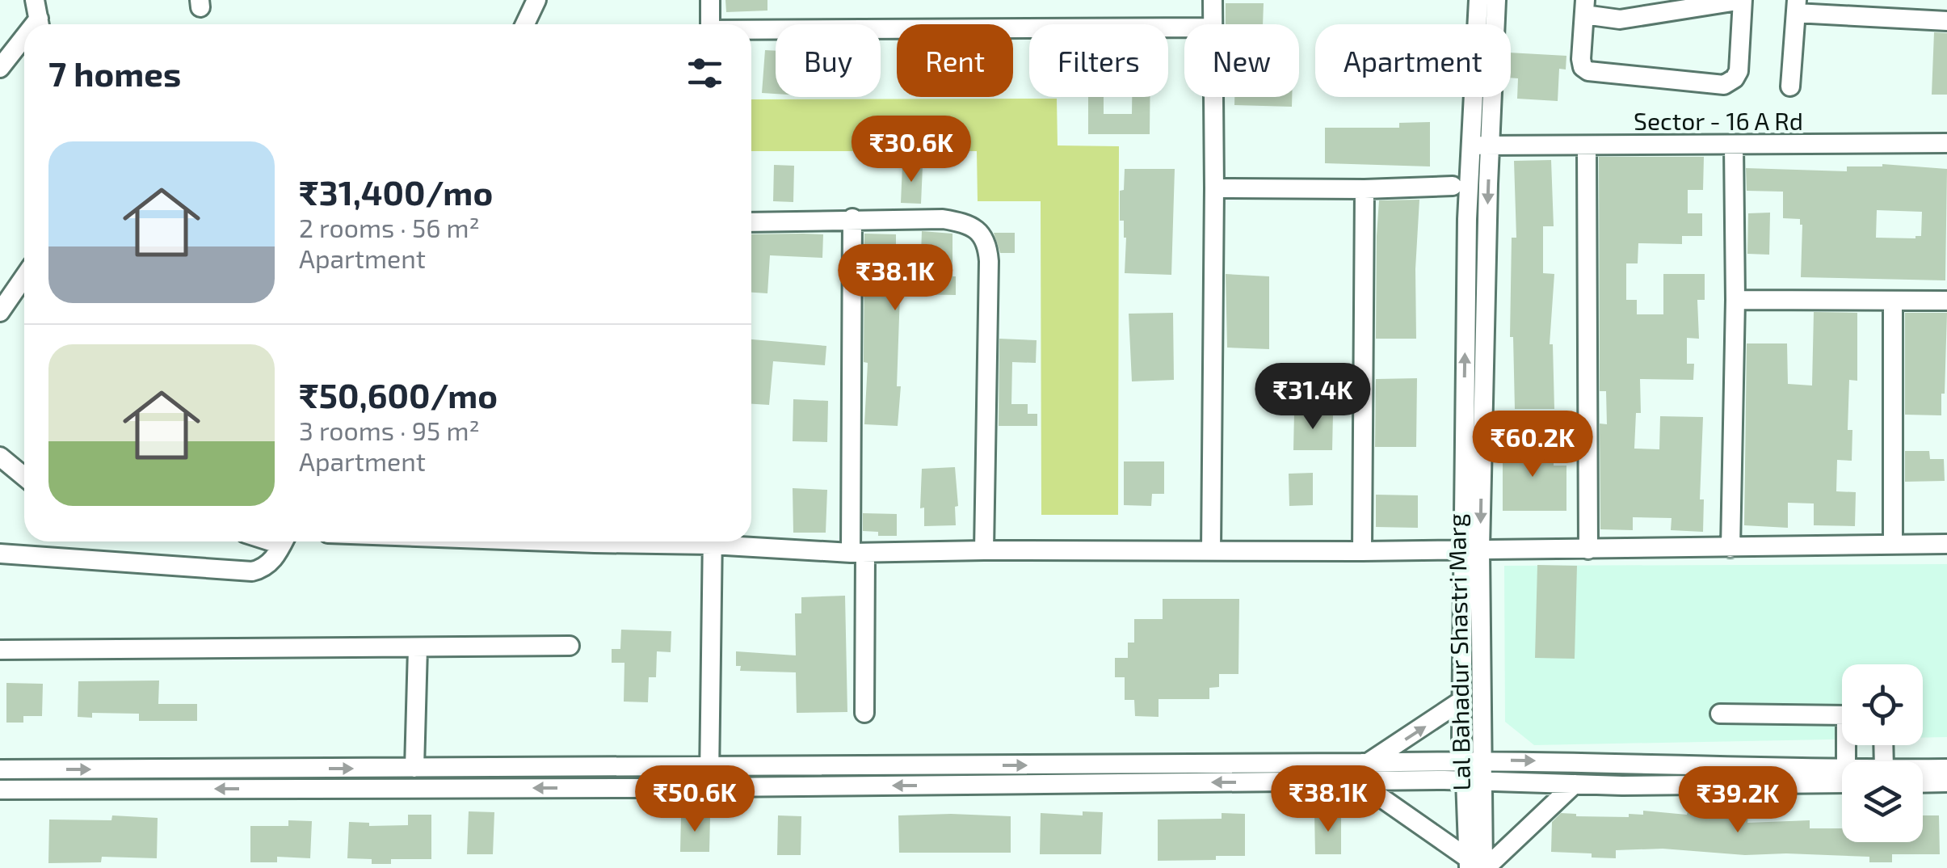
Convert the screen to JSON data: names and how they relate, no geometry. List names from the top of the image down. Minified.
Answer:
{"streets":{"street":["Sector - 16 A Rd","Lal Bahadur Shastri Marg"]},"page":{"chip":["Buy","Rent","Filters","New","Apartment"],"heading":"7 homes","price":["₹30.6K","₹38.1K","₹31.4K","₹60.2K","₹50.6K","₹38.1K","₹39.2K"],"list":[{"name":"₹31,400/mo","note":"2 rooms · 56 m² · Apartment"},{"name":"₹50,600/mo","note":"3 rooms · 95 m² · Apartment"}]}}
